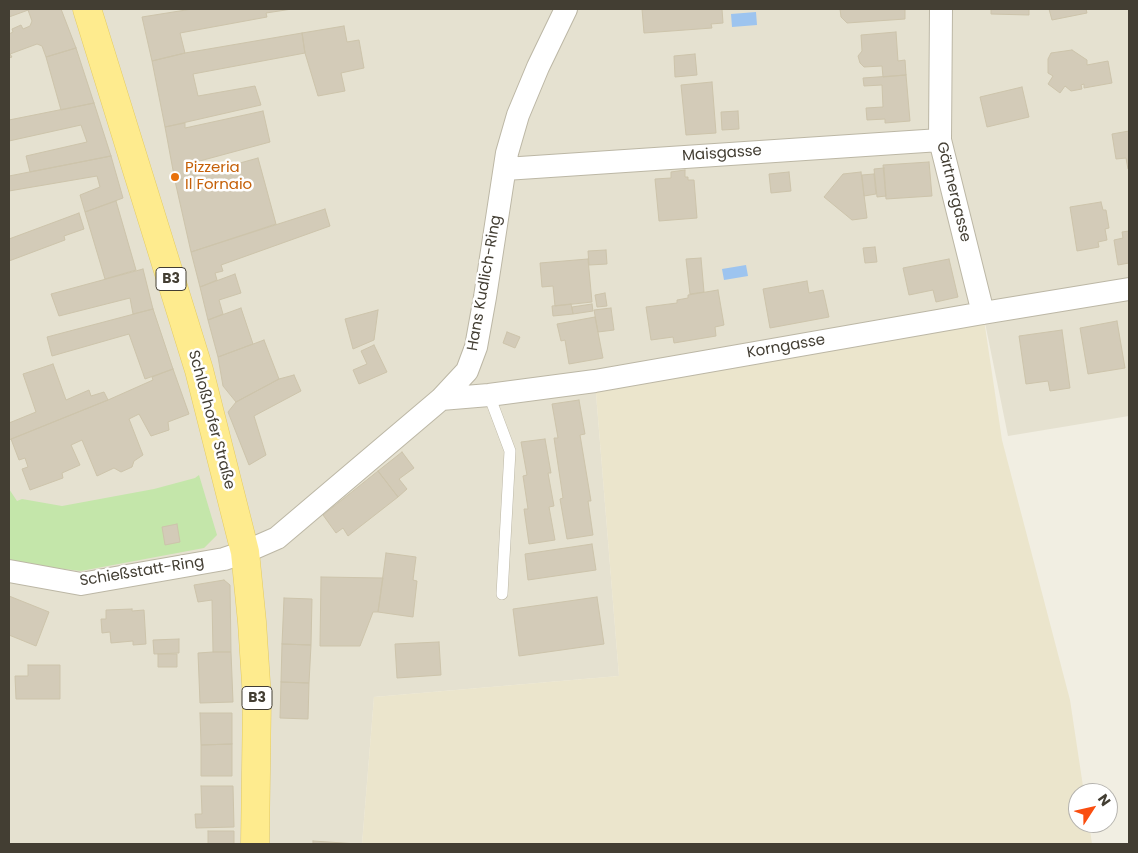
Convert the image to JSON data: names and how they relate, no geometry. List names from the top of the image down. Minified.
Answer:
{"streets":{"main road":["B3","Schloßhofer Straße"],"street":["Maisgasse","Gärtnergasse","Hans Kudlich-Ring","Korngasse","Schießstatt-Ring"]},"crossings":[["Maisgasse","Gärtnergasse"],["Maisgasse","Hans Kudlich-Ring"],["Gärtnergasse","Korngasse"],["Hans Kudlich-Ring","Korngasse"],["Hans Kudlich-Ring","Schloßhofer Straße"],["Hans Kudlich-Ring","Schießstatt-Ring"],["Schloßhofer Straße","Schießstatt-Ring"]],"places":["Pizzeria Il Fornaio"],"north":"top right"}
